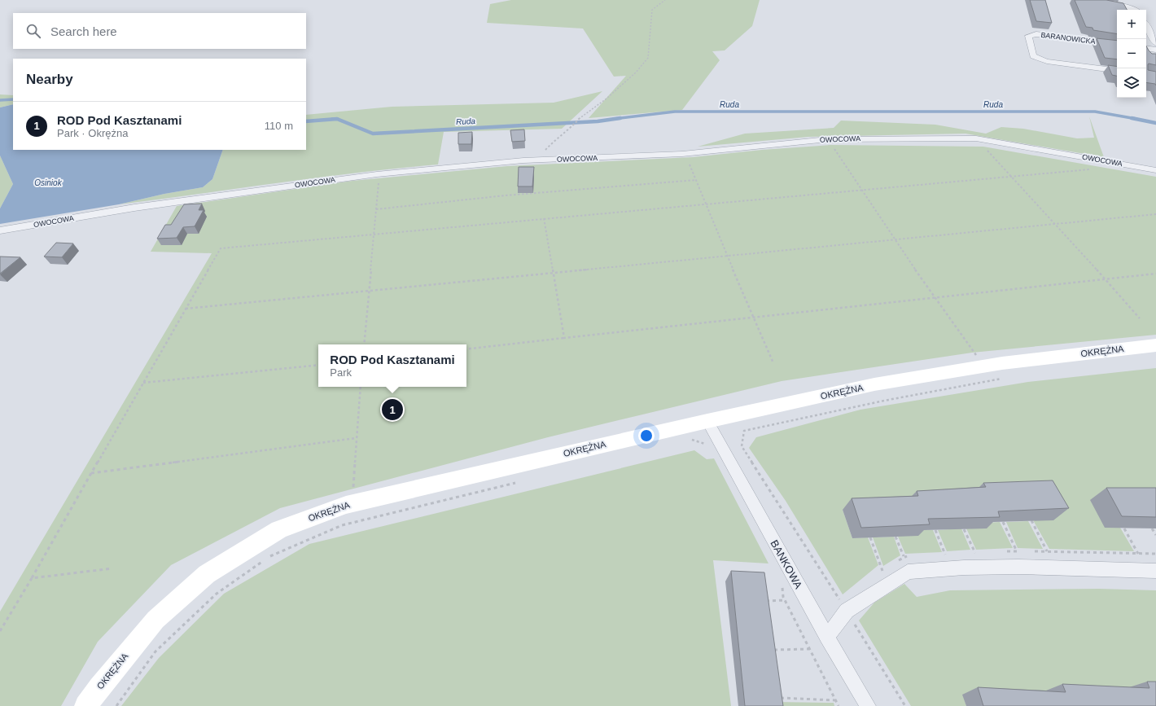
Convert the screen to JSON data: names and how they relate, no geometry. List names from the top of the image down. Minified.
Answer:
{"streets":{"street":["BARANOWICKA","OWOCOWA","OKRĘŻNA","BANKOWA"]},"crossings":[["OKRĘŻNA","BANKOWA"]],"water":["Ruda","Osiniok"],"page":{"map_buttons":["+","−"],"search":"Search here","heading":"Nearby","list":[{"mark":"1","name":"ROD Pod Kasztanami","note":"Park · Okrężna","value":"110 m"}],"popup":["ROD Pod Kasztanami","Park"],"pins":"1"}}
